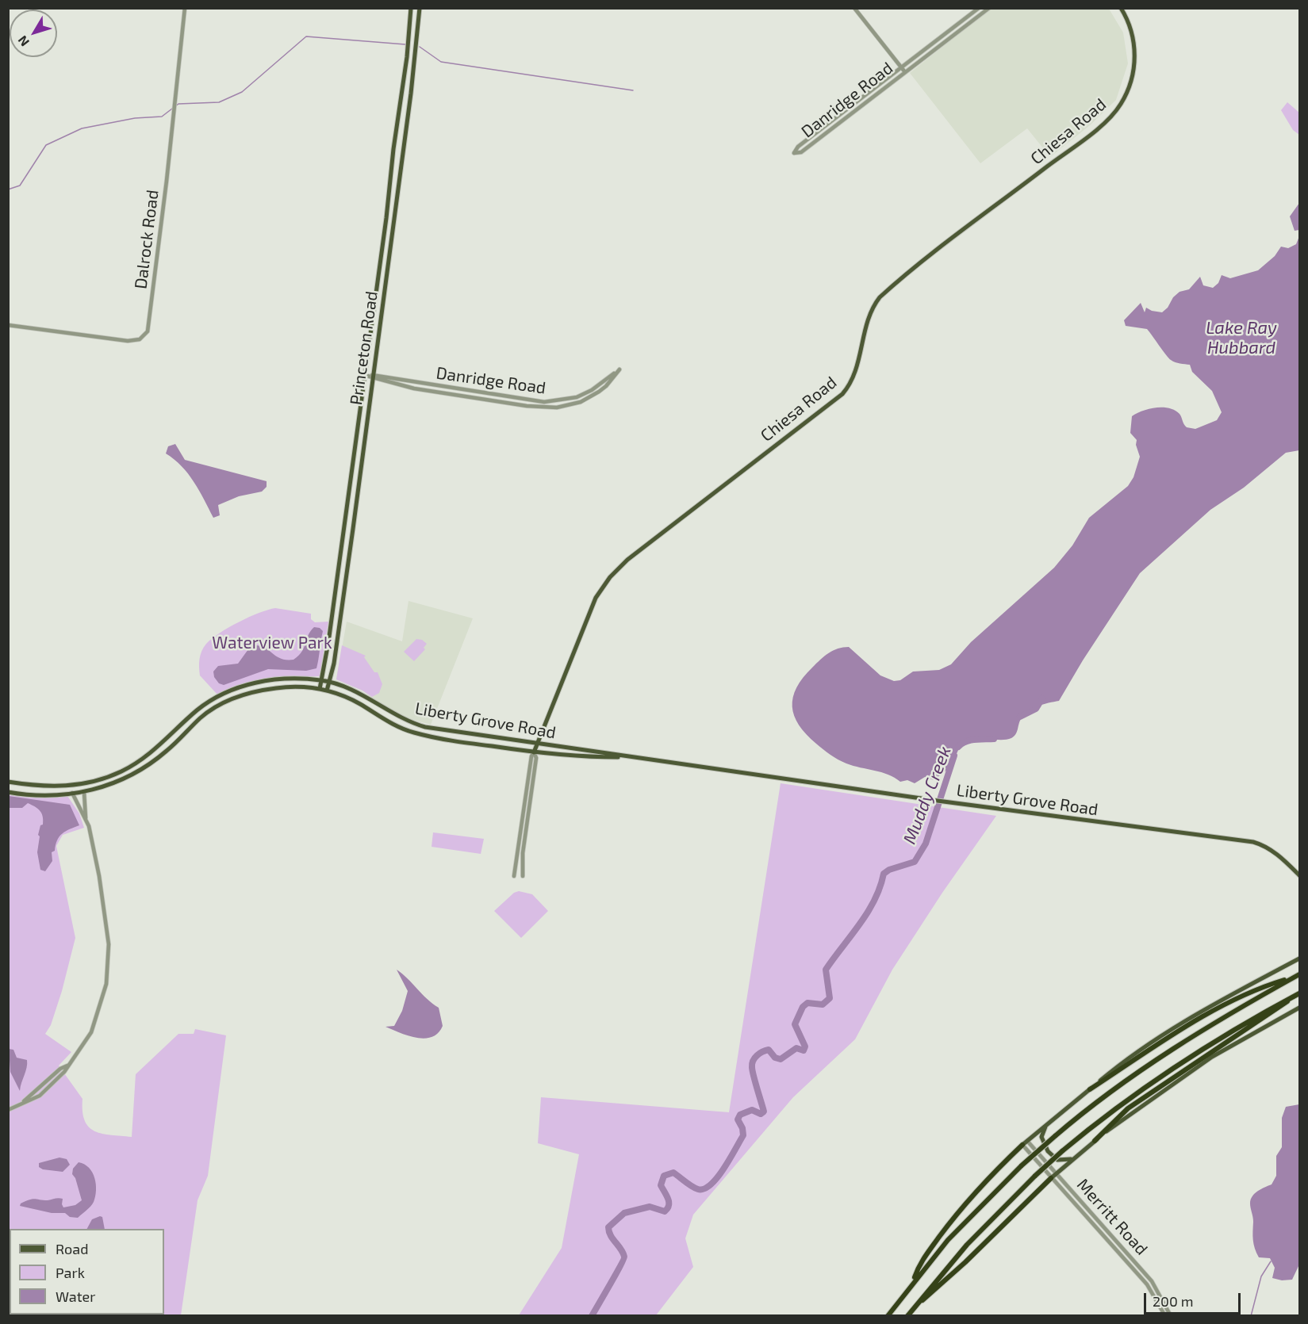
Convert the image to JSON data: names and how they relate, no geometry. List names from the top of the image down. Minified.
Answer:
{"streets":{"main road":["Chiesa Road","Princeton Road","Liberty Grove Road"],"street":["Danridge Road","Dalrock Road","Merritt Road"]},"crossings":[["Danridge Road","Princeton Road"],["Chiesa Road","Liberty Grove Road"],["Princeton Road","Liberty Grove Road"]],"water":["Lake Ray Hubbard","Muddy Creek"],"parks":["Waterview Park"],"legend":["Road","Park","Water"],"scale_bar":"200 m","north":"bottom left"}
